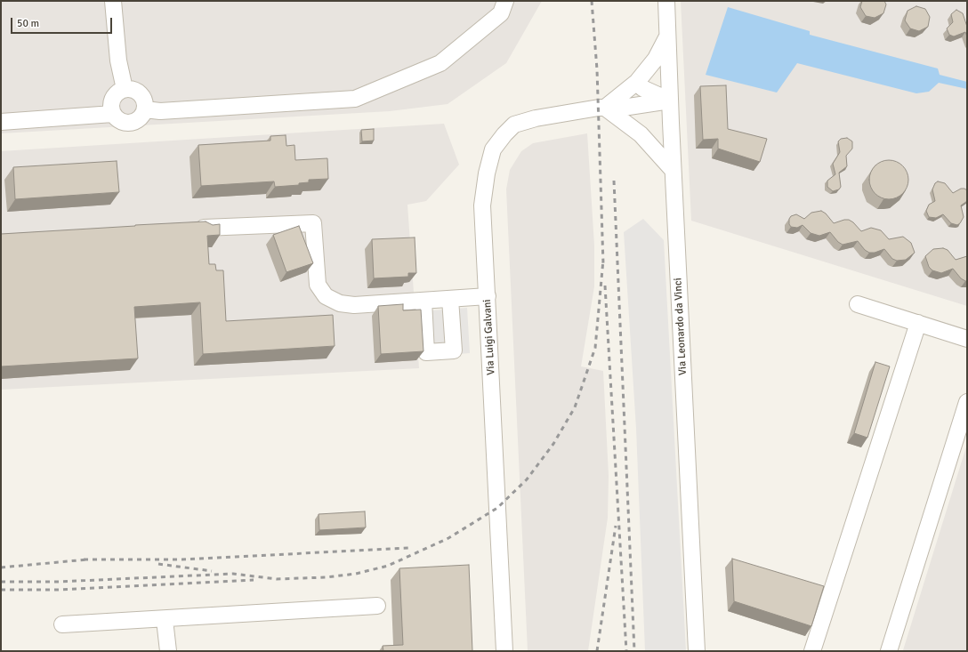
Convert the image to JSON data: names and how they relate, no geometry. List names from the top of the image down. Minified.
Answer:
{"streets":{"street":["Via Leonardo da Vinci","Via Luigi Galvani"]},"crossings":[["Via Leonardo da Vinci","Via Luigi Galvani"]],"scale_bar":"50 m"}
